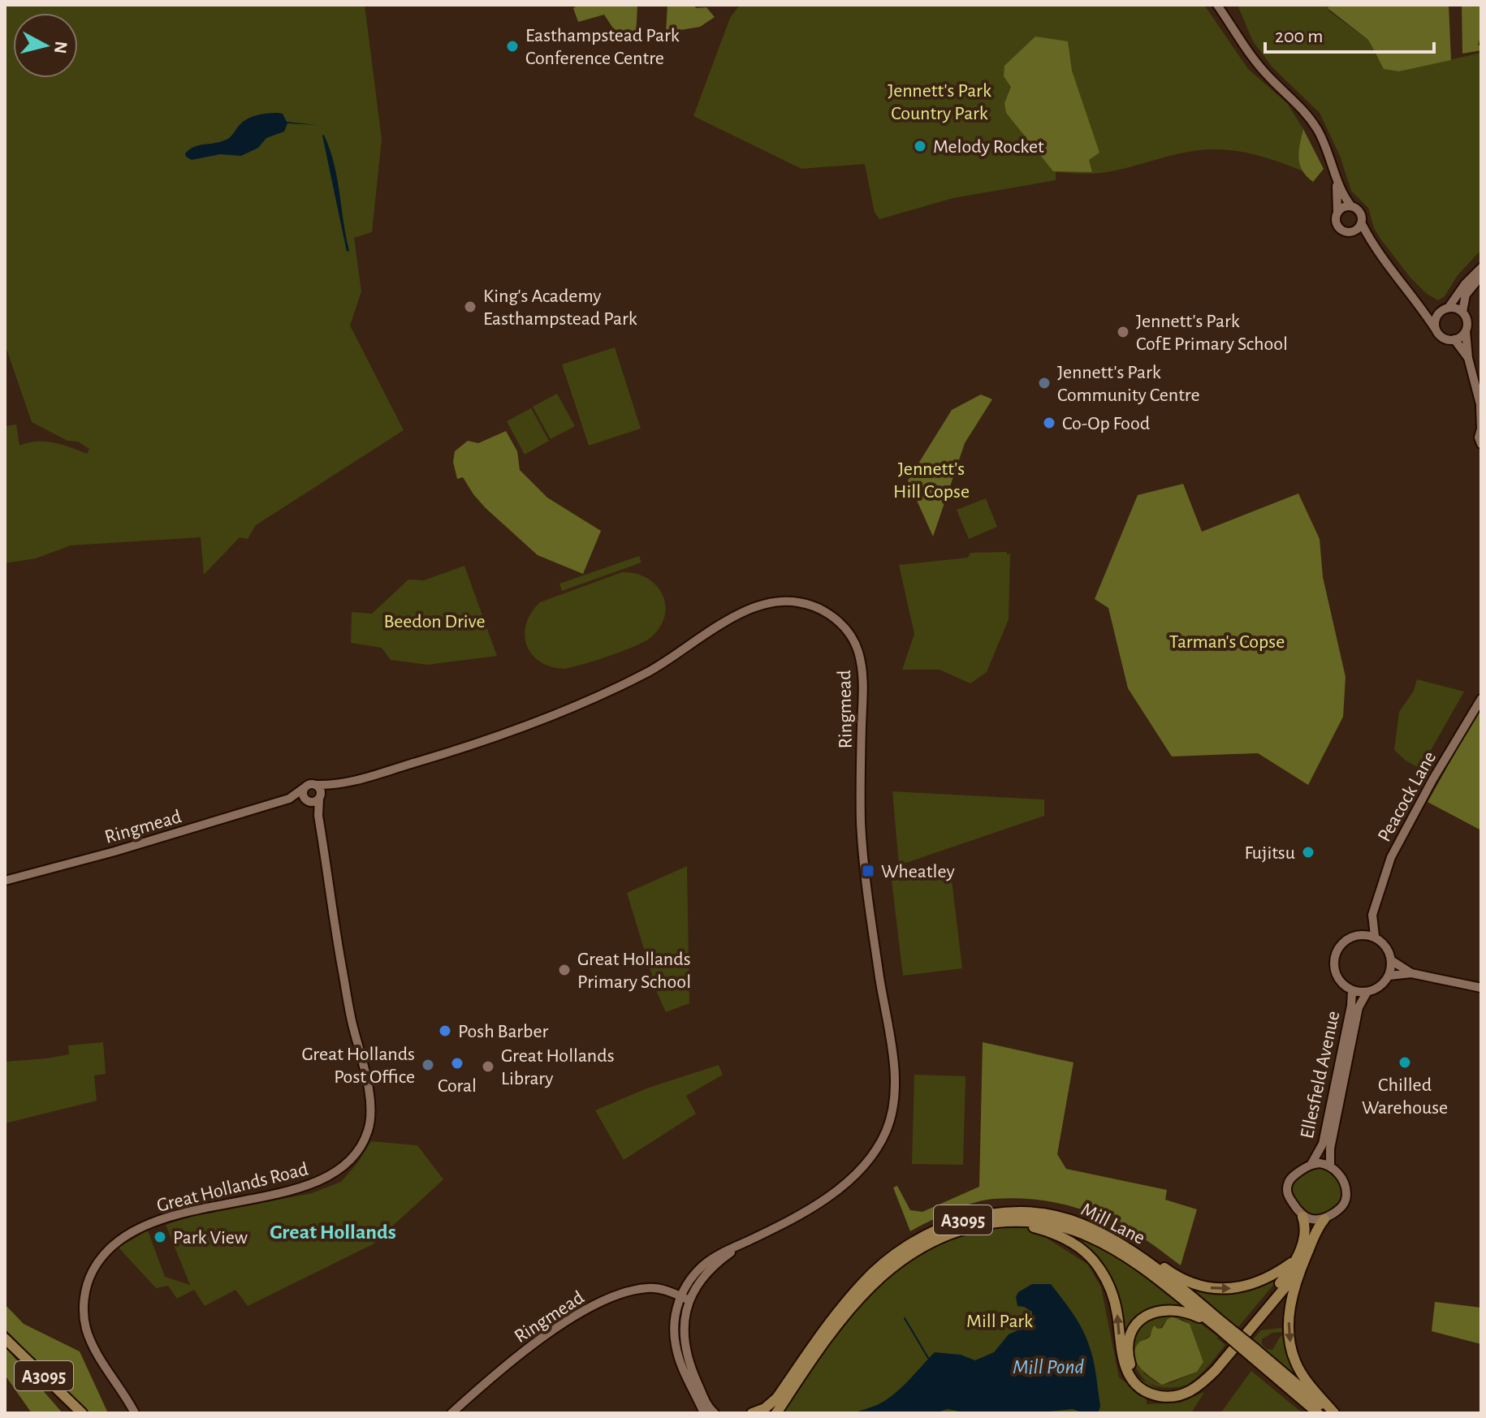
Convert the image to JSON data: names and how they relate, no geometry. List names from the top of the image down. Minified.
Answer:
{"streets":{"main road":["A3095","Mill Lane"],"street":["Ringmead","Peacock Lane","Ellesfield Avenue","Great Hollands Road"]},"crossings":[["Ringmead","Great Hollands Road"],["Peacock Lane","Ellesfield Avenue"],["Ellesfield Avenue","A3095"],["A3095","Mill Lane"]],"districts":["Great Hollands"],"water":["Mill Pond"],"parks":["Jennett's Park Country Park","Jennett's Hill Copse","Beedon Drive","Tarman's Copse","Mill Park"],"places":{"other":["Easthampstead Park Conference Centre","Melody Rocket","King's Academy Easthampstead Park","Jennett's Park CofE Primary School","Jennett's Park Community Centre","Co-Op Food","Fujitsu","Great Hollands Primary School","Posh Barber","Chilled Warehouse","Coral","Great Hollands Post Office","Great Hollands Library","Park View"],"transit":["Wheatley"]},"scale_bar":"200 m","north":"right"}
